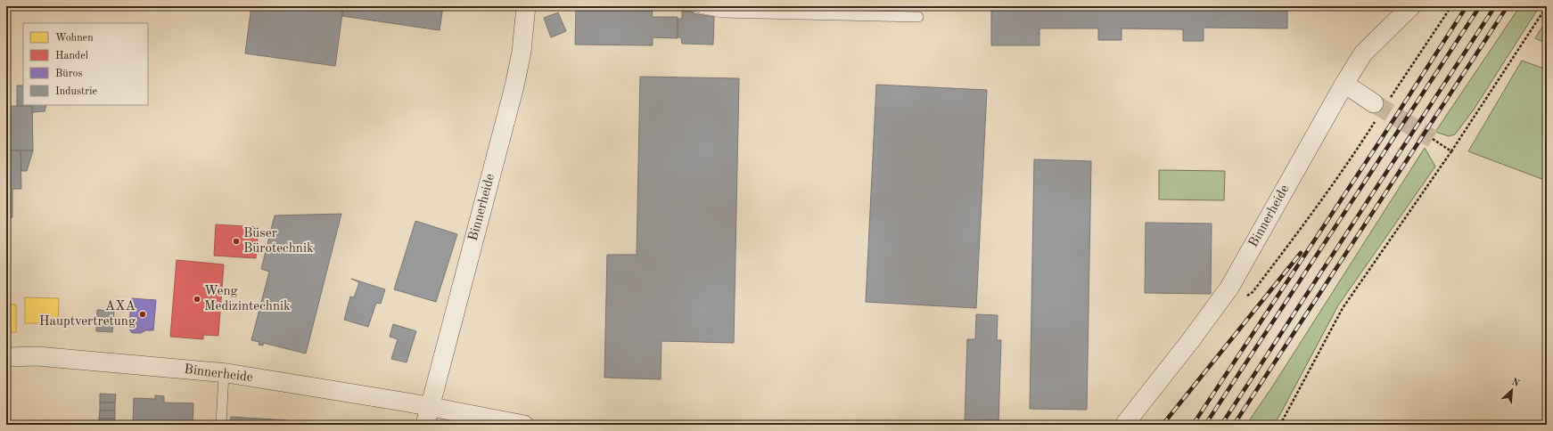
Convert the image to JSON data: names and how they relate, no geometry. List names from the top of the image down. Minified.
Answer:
{"streets":{"street":["Binnerheide"]},"places":["Büser Bürotechnik","Weng Medizintechnik","AXA Hauptvertretung"],"legend":["Wohnen","Handel","Büros","Industrie"],"north":"top right"}
